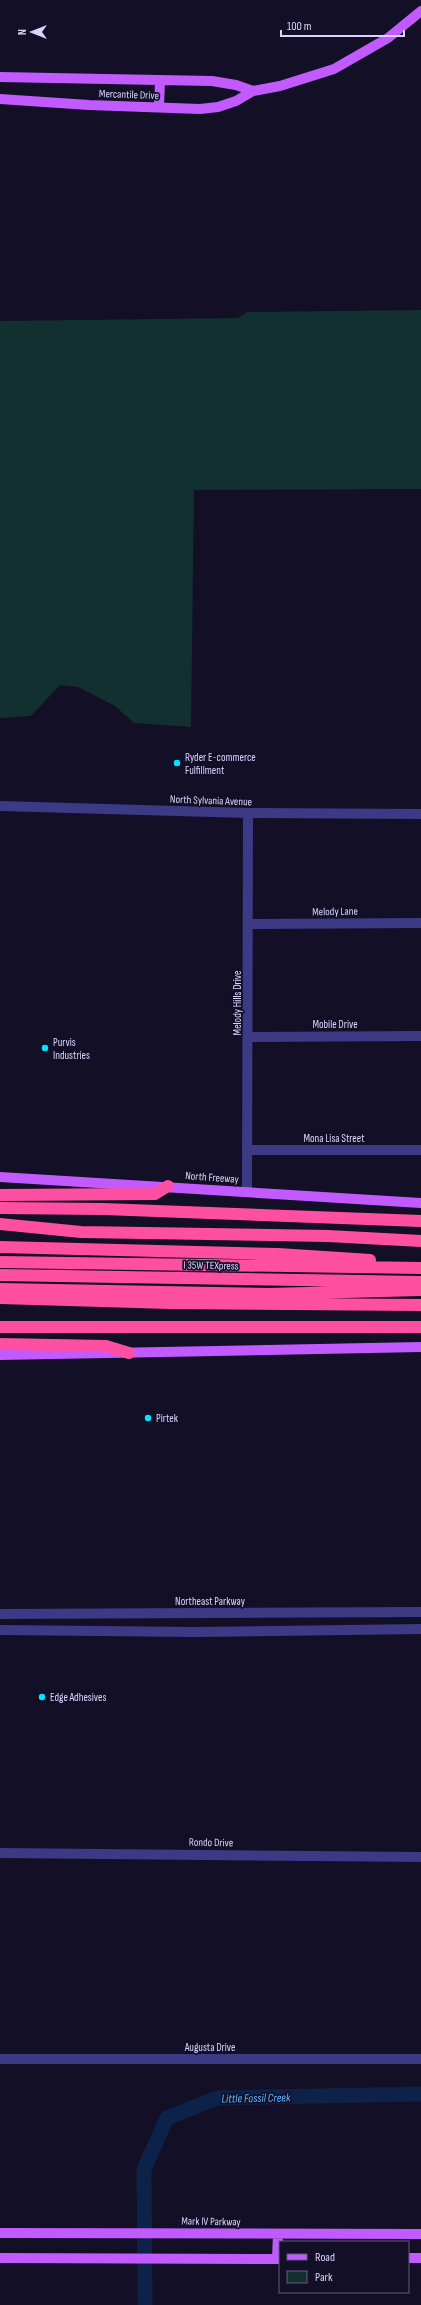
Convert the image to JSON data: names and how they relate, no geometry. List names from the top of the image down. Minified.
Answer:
{"streets":{"highway":["I 35W TEXpress"],"main road":["Mercantile Drive","North Freeway","Mark IV Parkway"],"street":["North Sylvania Avenue","Melody Lane","Melody Hills Drive","Mobile Drive","Mona Lisa Street","Northeast Parkway","Rondo Drive","Augusta Drive"]},"crossings":[["North Sylvania Avenue","Melody Hills Drive"],["Melody Lane","Melody Hills Drive"],["Melody Hills Drive","Mobile Drive"],["Melody Hills Drive","Mona Lisa Street"],["Melody Hills Drive","North Freeway"]],"water":["Little Fossil Creek"],"places":["Ryder E-commerce Fulfillment","Purvis Industries","Pirtek","Edge Adhesives"],"legend":["Road","Park"],"scale_bar":"100 m","north":"left"}
